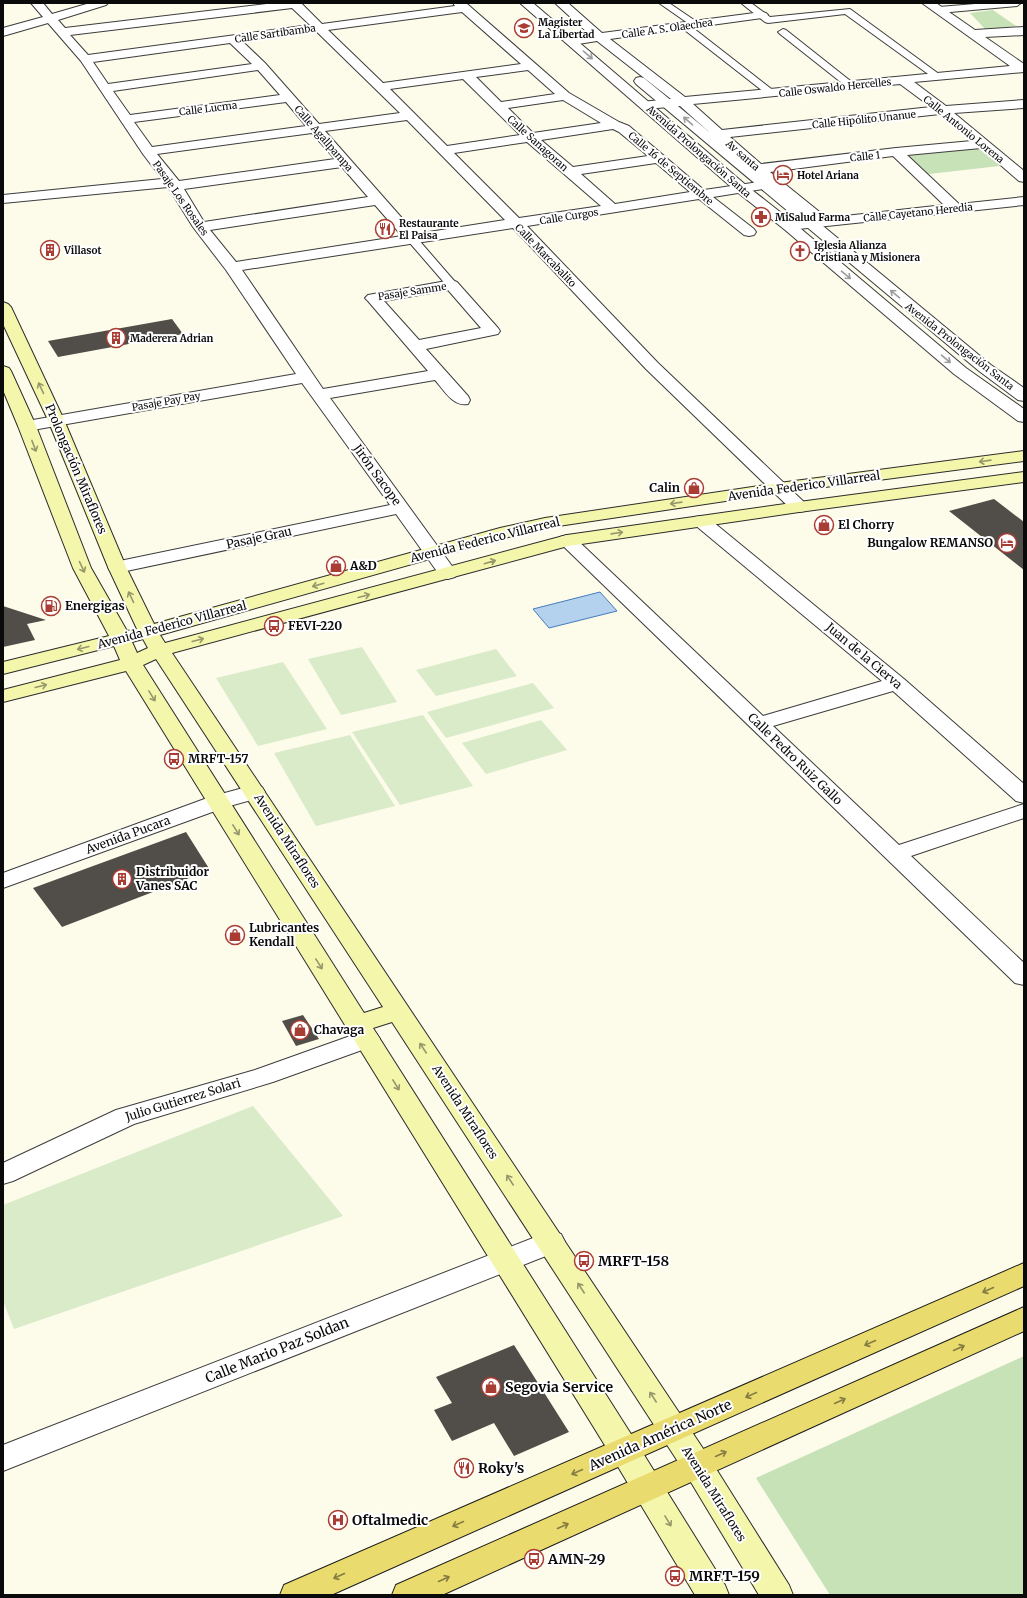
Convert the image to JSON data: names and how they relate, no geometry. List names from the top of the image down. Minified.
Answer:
{"streets":{"main road":["Prolongación Miraflores","Avenida Federico Villarreal","Avenida Miraflores","Avenida América Norte"],"street":["Calle A. S. Olaechea","Calle Sartibamba","Calle Oswaldo Hercelles","Calle Lucma","Calle Hipólito Unanue","Calle Antonio Lorena","Calle Agallpampa","Calle Sanagoran","Avenida Prolongación Santa","Av santa","Calle 1","Calle 16 de Septiembre","Pasaje Los Rosales","Calle Cayetano Heredia","Calle Curgos","Calle Marcabalito","Pasaje Samme","Pasaje Pay Pay","Jirón Sacope","Pasaje Grau","Juan de la Cierva","Calle Pedro Ruiz Gallo","Avenida Pucara","Julio Gutierrez Solari","Calle Mario Paz Soldan"]},"crossings":[["Calle A. S. Olaechea","Avenida Prolongación Santa"],["Calle Sartibamba","Calle Agallpampa"],["Calle Sartibamba","Calle 16 de Septiembre"],["Calle Sartibamba","Pasaje Los Rosales"],["Calle Sartibamba","Calle Marcabalito"],["Calle Oswaldo Hercelles","Calle Antonio Lorena"],["Calle Oswaldo Hercelles","Avenida Prolongación Santa"],["Calle Lucma","Calle Agallpampa"],["Calle Lucma","Pasaje Los Rosales"],["Calle Hipólito Unanue","Calle Antonio Lorena"],["Calle Hipólito Unanue","Avenida Prolongación Santa"],["Calle Antonio Lorena","Calle 1"],["Calle Agallpampa","Calle Curgos"],["Calle Sanagoran","Calle Curgos"],["Avenida Prolongación Santa","Av santa"],["Avenida Prolongación Santa","Calle 1"],["Avenida Prolongación Santa","Calle Cayetano Heredia"],["Avenida Prolongación Santa","Calle Curgos"],["Av santa","Calle 1"],["Av santa","Calle Cayetano Heredia"],["Calle 16 de Septiembre","Calle Curgos"],["Pasaje Los Rosales","Calle Curgos"],["Pasaje Los Rosales","Pasaje Pay Pay"],["Pasaje Los Rosales","Jirón Sacope"],["Calle Curgos","Calle Marcabalito"],["Calle Marcabalito","Avenida Federico Villarreal"],["Pasaje Pay Pay","Prolongación Miraflores"],["Pasaje Pay Pay","Jirón Sacope"],["Prolongación Miraflores","Avenida Federico Villarreal"],["Prolongación Miraflores","Pasaje Grau"],["Prolongación Miraflores","Avenida Miraflores"],["Jirón Sacope","Avenida Federico Villarreal"],["Jirón Sacope","Pasaje Grau"],["Avenida Federico Villarreal","Juan de la Cierva"],["Avenida Federico Villarreal","Calle Pedro Ruiz Gallo"],["Avenida Federico Villarreal","Avenida Miraflores"],["Avenida Pucara","Avenida Miraflores"],["Avenida Miraflores","Calle Mario Paz Soldan"],["Avenida Miraflores","Avenida América Norte"]],"places":{"school or university":["Magister La Libertad"],"hotel":["Hotel Ariana","Bungalow REMANSO"],"pharmacy":["MiSalud Farma"],"restaurant":["Restaurante El Paisa","Roky's"],"building":["Villasot","Maderera Adrian","Distribuidor Vanes SAC"],"church":["Iglesia Alianza Cristiana y Misionera"],"shop":["Calin","El Chorry","A&D","Lubricantes Kendall","Chavaga","Segovia Service"],"fuel station":["Energigas"],"bus stop":["FEVI-220","MRFT-157","MRFT-158","AMN-29","MRFT-159"],"hospital":["Oftalmedic"]}}
